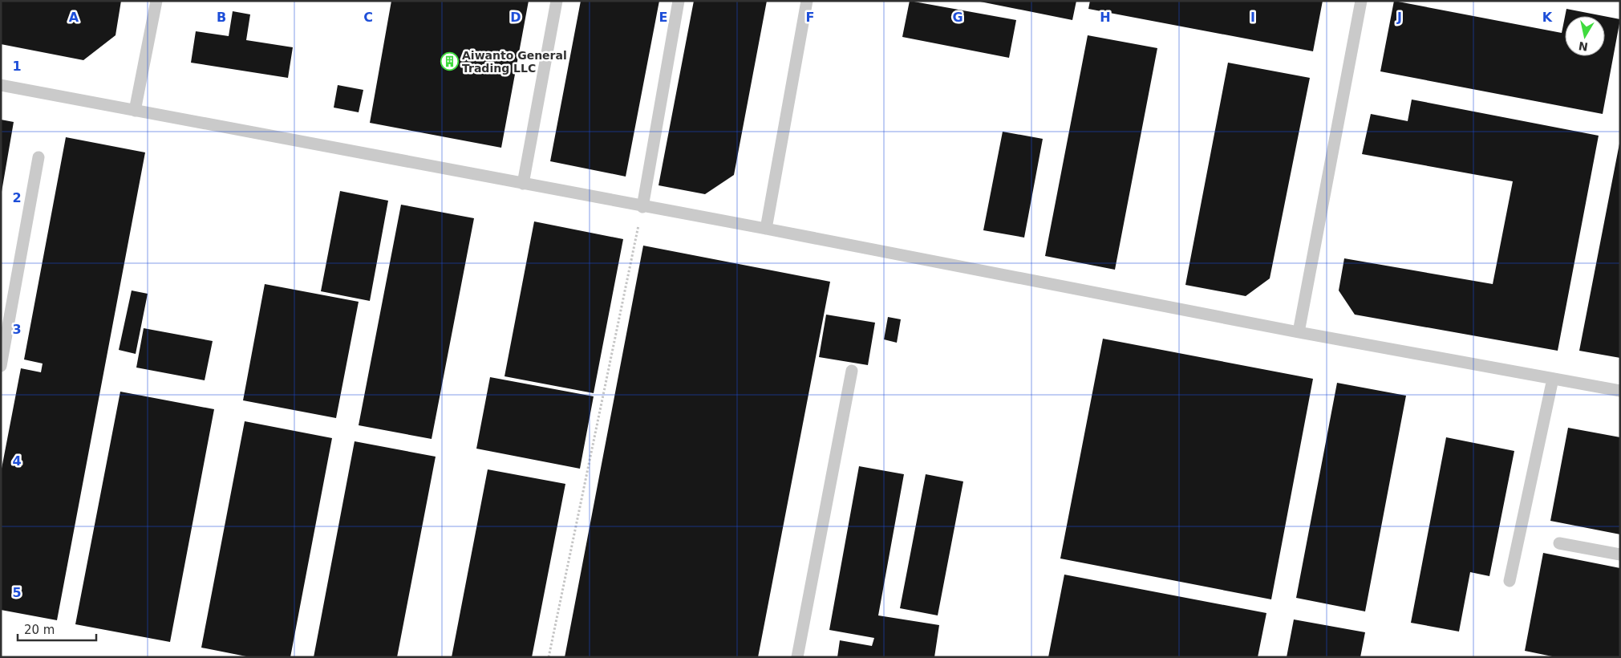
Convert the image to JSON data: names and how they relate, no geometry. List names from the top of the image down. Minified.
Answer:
{"places":{"building":["Aiwanto General Trading LLC"]},"scale_bar":"20 m","north":"bottom","grid":{"columns":["A","B","C","D","E","F","G","H","I","J","K"],"rows":["1","2","3","4","5"]}}
